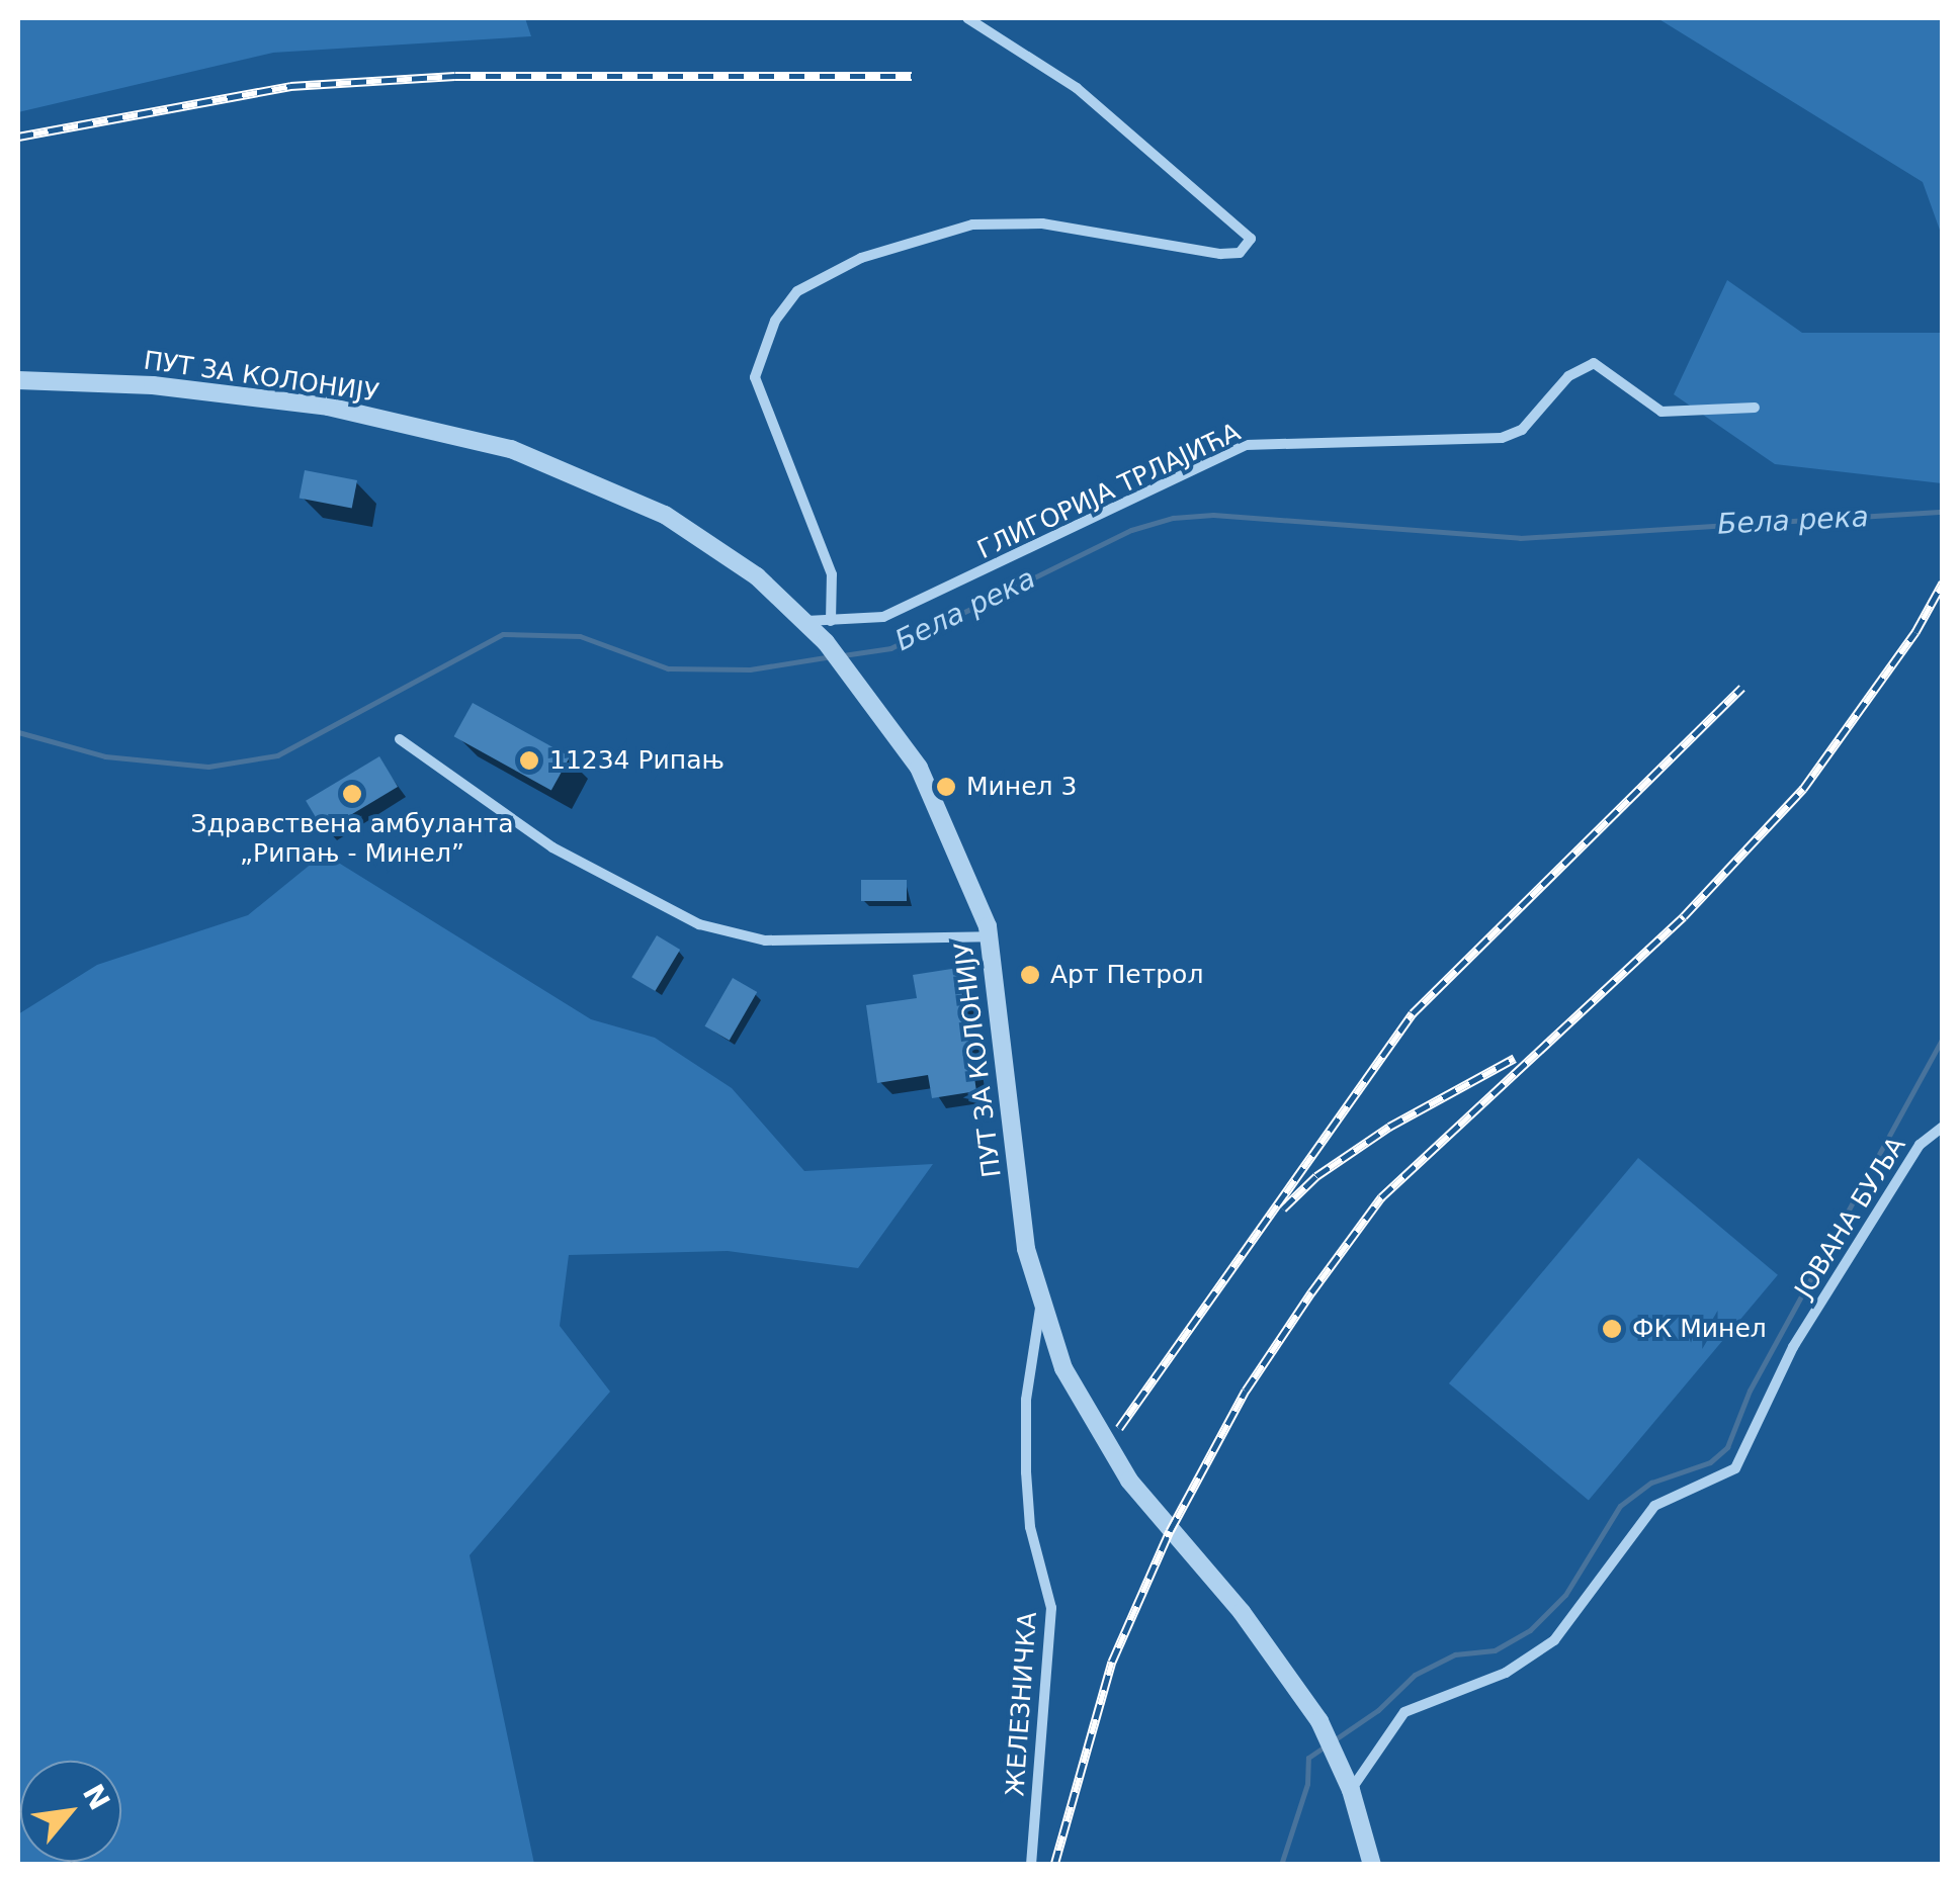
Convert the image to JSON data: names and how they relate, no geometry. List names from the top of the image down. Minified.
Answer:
{"streets":{"street":["ПУТ ЗА КОЛОНИЈУ","ГЛИГОРИЈА ТРЛАЈИЋА","ЈОВАНА БУЉА","ЖЕЛЕЗНИЧКА"]},"crossings":[["ПУТ ЗА КОЛОНИЈУ","ГЛИГОРИЈА ТРЛАЈИЋА"],["ПУТ ЗА КОЛОНИЈУ","ЈОВАНА БУЉА"],["ПУТ ЗА КОЛОНИЈУ","ЖЕЛЕЗНИЧКА"]],"water":["Бела река"],"places":["11234 Рипањ","Минел 3","Здравствена амбуланта „Рипањ - Минел”","Арт Петрол","ФК Минел"],"north":"top right"}
